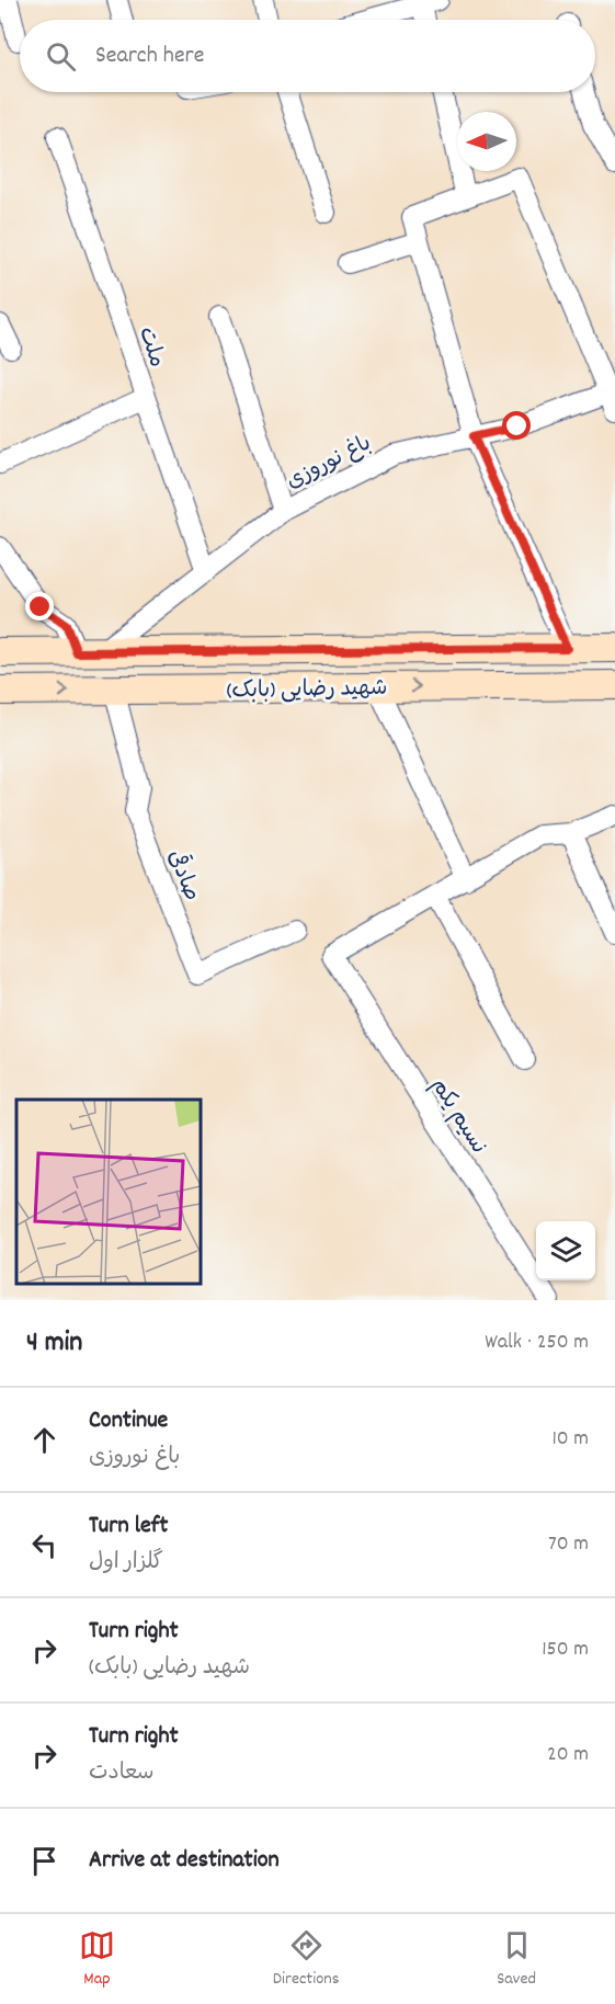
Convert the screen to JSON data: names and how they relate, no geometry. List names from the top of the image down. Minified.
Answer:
{"streets":{"main road":["شهید رضایی (بابک)"],"street":["ملت","باغ نوروزی","صادقی","نسیم یکم"]},"crossings":[["ملت","باغ نوروزی"],["باغ نوروزی","شهید رضایی (بابک)"],["شهید رضایی (بابک)","صادقی"]],"north":"left","page":{"search":"Search here","heading":["4 min","Walk · 250 m"],"list":[["Continue","باغ نوروزی","10 m"],["Turn left","گلزار اول","70 m"],["Turn right","شهید رضایی (بابک)","150 m"],["Turn right","سعادت","20 m"],"Arrive at destination"],"nav":["Map","Directions","Saved"]}}
